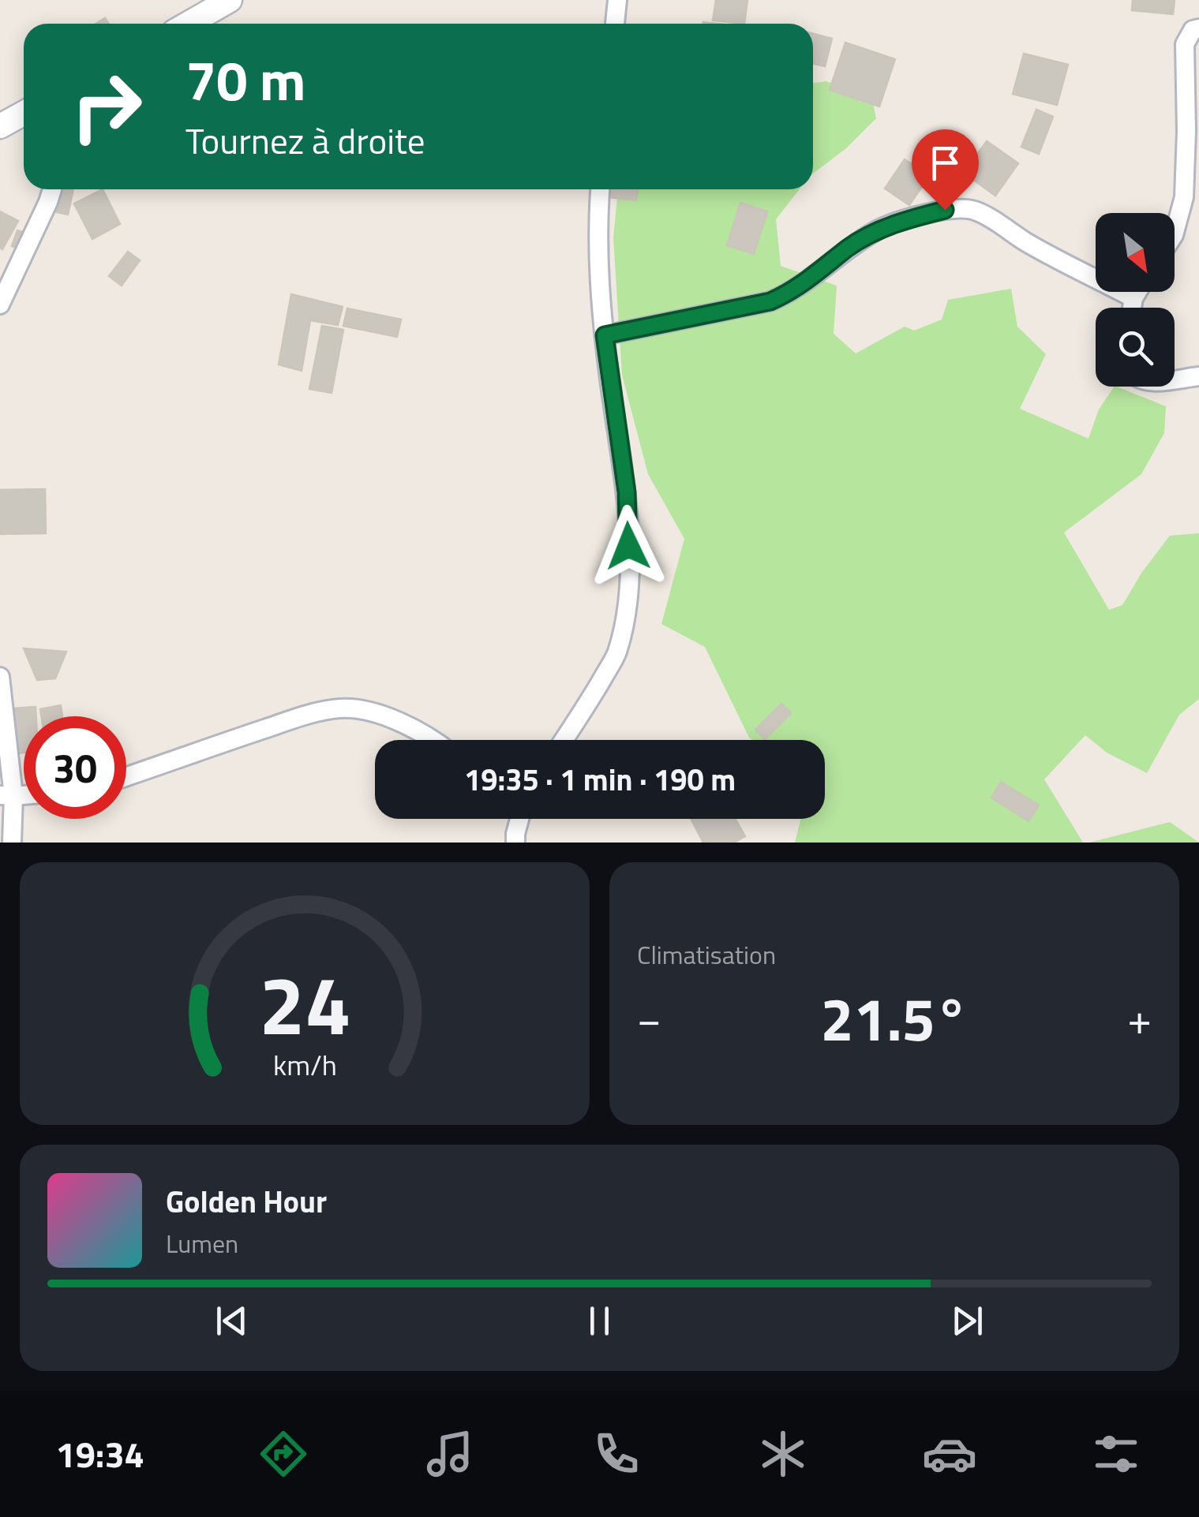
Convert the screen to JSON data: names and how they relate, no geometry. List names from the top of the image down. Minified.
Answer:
{"north":"bottom right","page":{"turn":["70 m","Tournez à droite"],"limit":"30","trip":"19:35 · 1 min · 190 m","tile":"Climatisation","heat":["−","21.5°","+"],"song":["Golden Hour","Lumen"],"tabs":"19:34","gauge":["24","km/h"]}}
